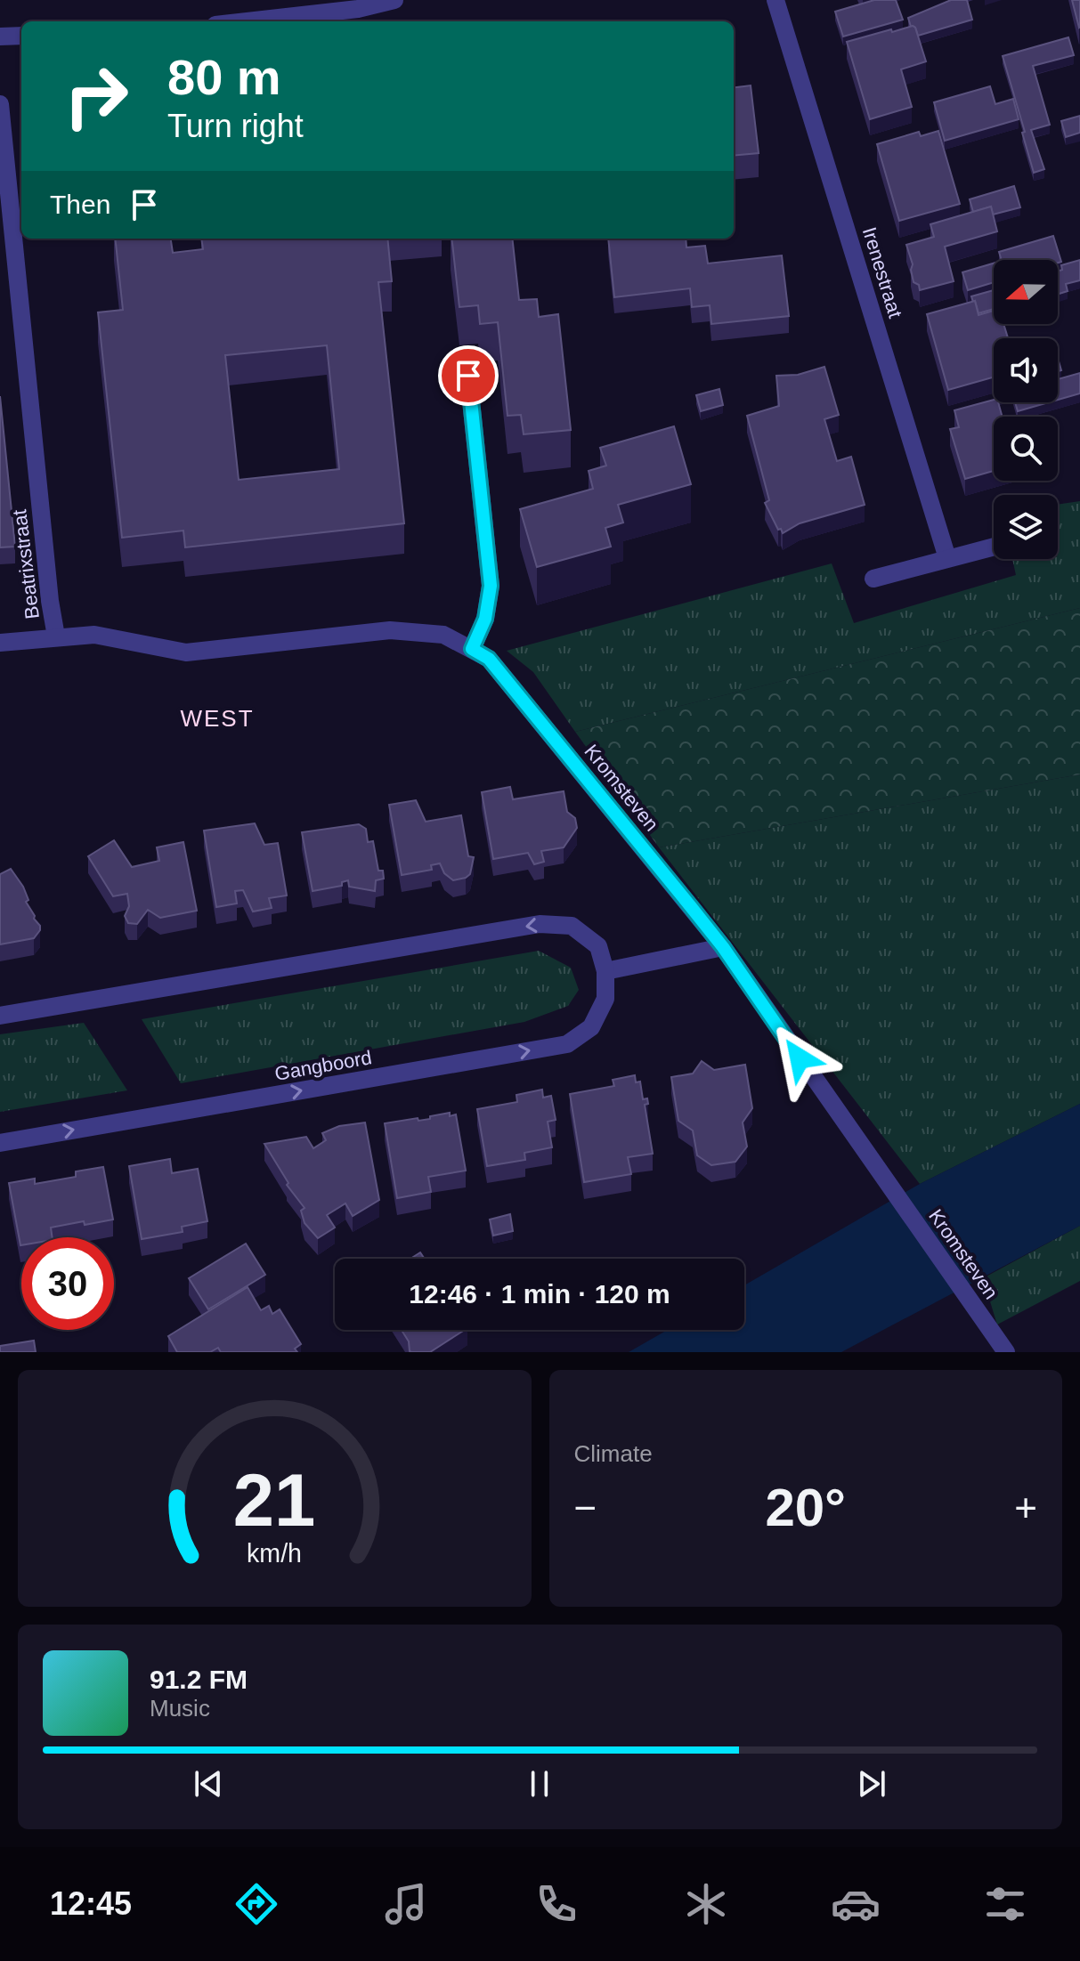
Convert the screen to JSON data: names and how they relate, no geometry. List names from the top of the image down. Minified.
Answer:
{"streets":{"street":["Irenestraat","Beatrixstraat","Kromsteven","Gangboord"]},"crossings":[["Beatrixstraat","Kromsteven"]],"districts":["WEST"],"north":"left","page":{"turn":["80 m","Turn right"],"then":"Then","limit":"30","trip":"12:46 · 1 min · 120 m","tile":"Climate","heat":["−","20°","+"],"song":["91.2 FM","Music"],"tabs":"12:45","gauge":["21","km/h"]}}
